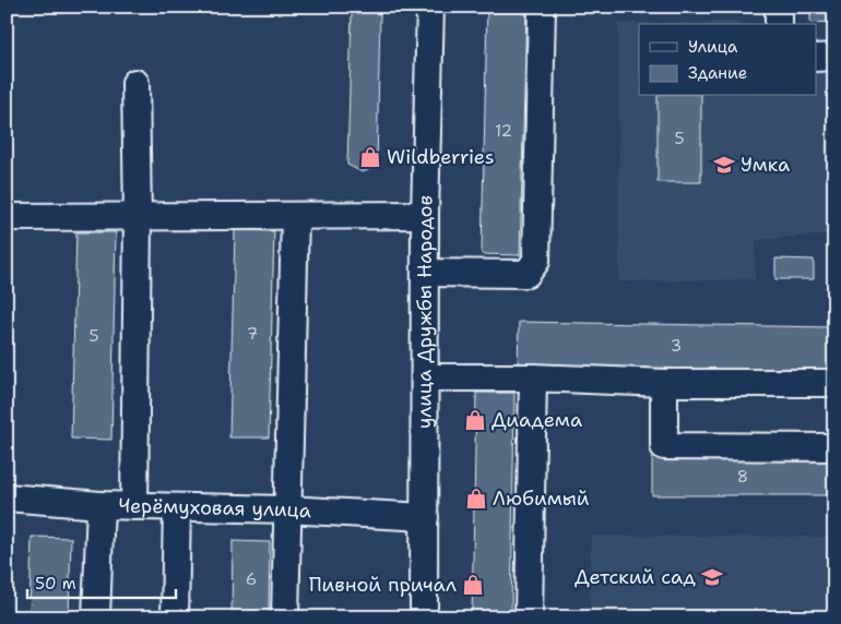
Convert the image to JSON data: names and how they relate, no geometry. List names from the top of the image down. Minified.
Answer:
{"streets":{"street":["улица Дружбы Народов","Черёмуховая улица"]},"crossings":[["улица Дружбы Народов","Черёмуховая улица"]],"places":{"shop":["Wildberries","Диадема","Любимый","Пивной причал"],"school or university":["Умка","Детский сад"]},"house_numbers":["12","5","7","5","3","8","6"],"legend":["Улица","Здание"],"scale_bar":"50 m"}
